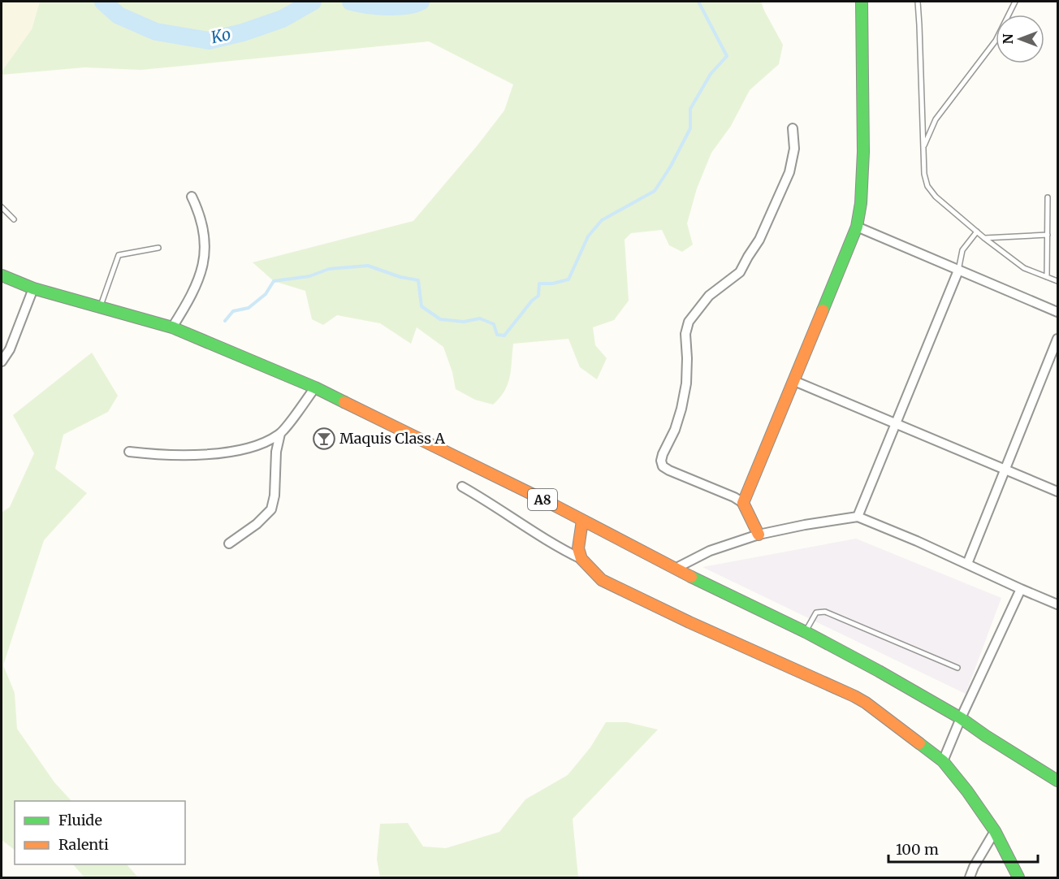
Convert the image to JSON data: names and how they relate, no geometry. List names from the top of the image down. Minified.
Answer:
{"streets":{"main road":["A8"]},"water":["Ko"],"places":{"bar":["Maquis Class A"]},"legend":["Fluide","Ralenti"],"scale_bar":"100 m","north":"left"}
